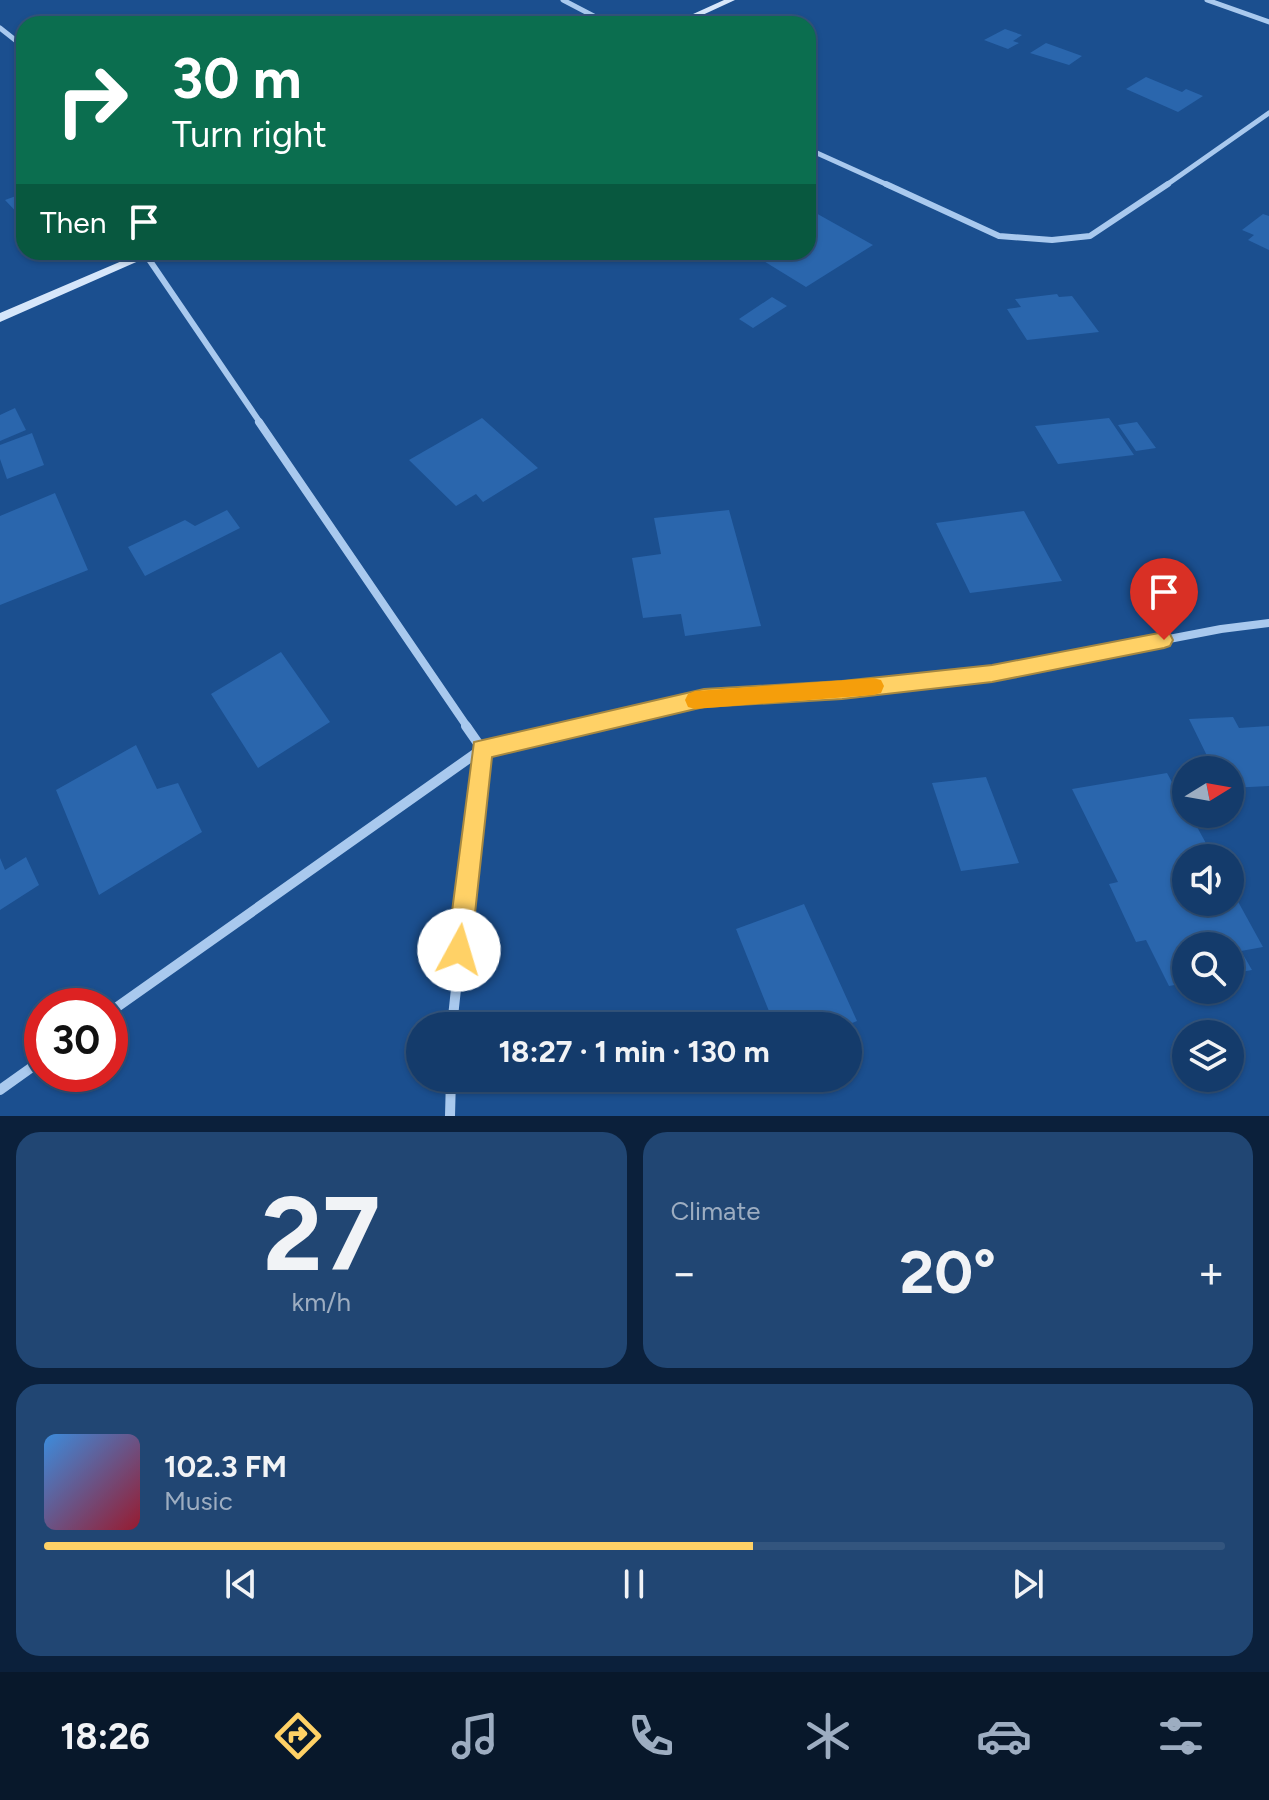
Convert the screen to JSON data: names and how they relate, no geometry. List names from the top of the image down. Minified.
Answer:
{"north":"right","page":{"turn":["30 m","Turn right"],"then":"Then","limit":"30","trip":"18:27 · 1 min · 130 m","tile":[["27","km/h"],"Climate"],"heat":["−","20°","+"],"song":["102.3 FM","Music"],"tabs":"18:26"}}
